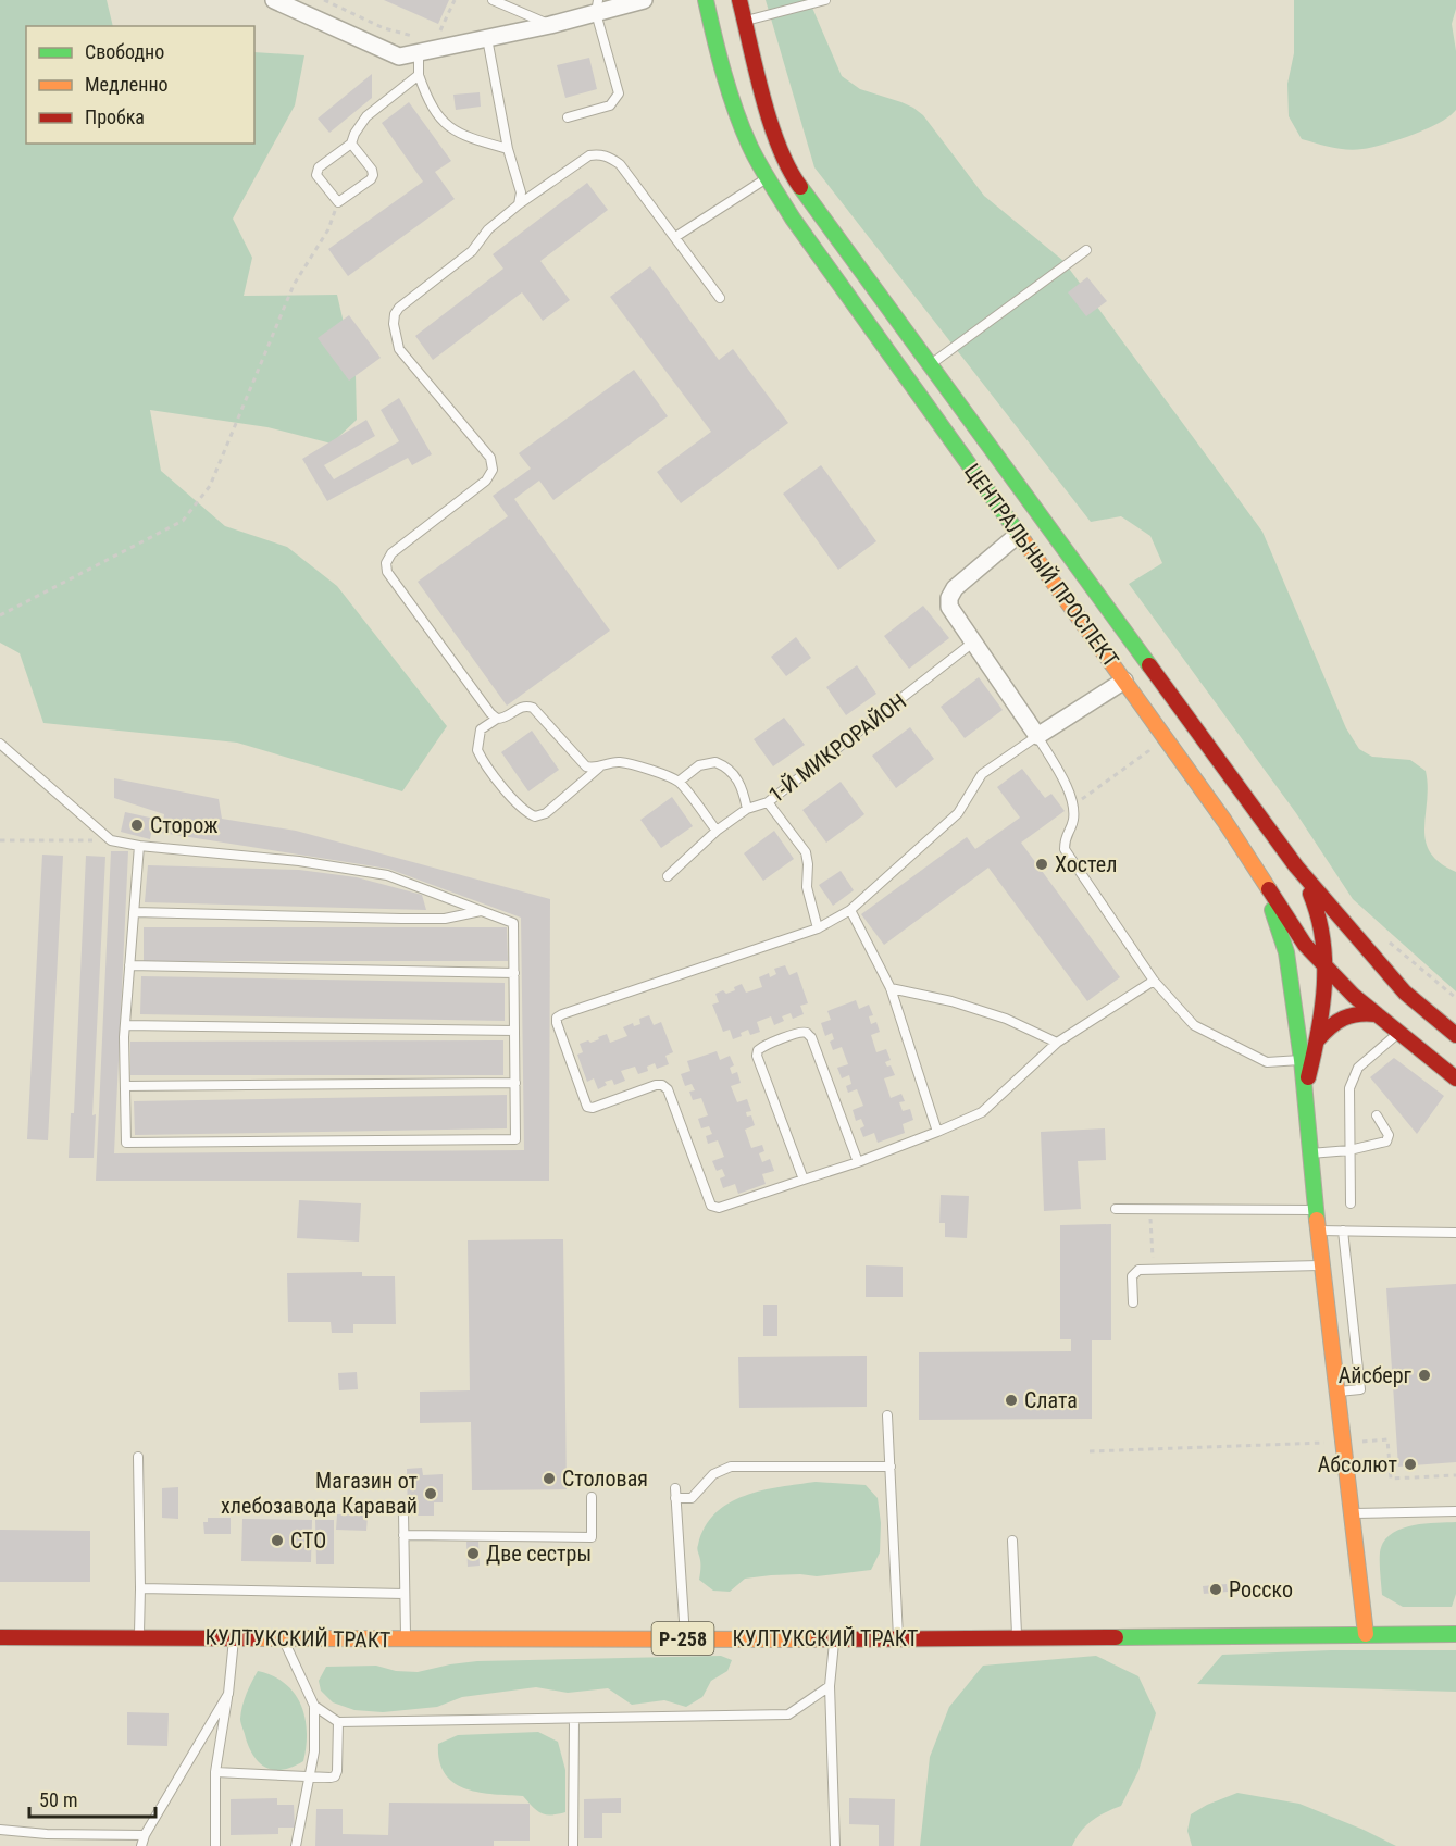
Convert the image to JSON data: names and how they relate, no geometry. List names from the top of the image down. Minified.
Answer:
{"streets":{"main road":["ЦЕНТРАЛЬНЫЙ ПРОСПЕКТ","КУЛТУКСКИЙ ТРАКТ","Р-258"],"lane":["1-Й МИКРОРАЙОН"]},"places":["Сторож","Хостел","Айсберг","Слата","Абсолют","Столовая","Магазин от хлебозавода Каравай","СТО","Две сестры","Росско"],"legend":["Свободно","Медленно","Пробка"],"scale_bar":"50 m"}
